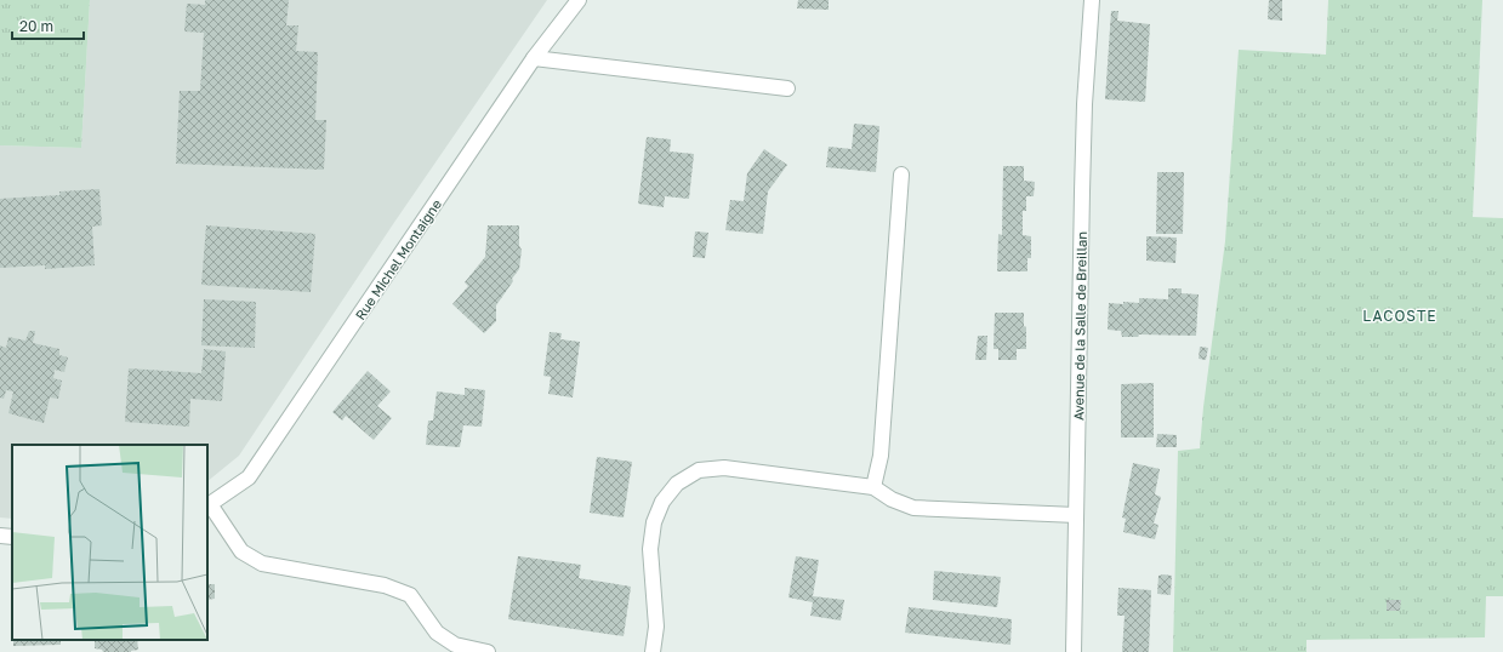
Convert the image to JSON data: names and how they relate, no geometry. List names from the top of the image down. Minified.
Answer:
{"streets":{"street":["Rue Michel Montaigne","Avenue de la Salle de Breillan"]},"districts":["LACOSTE"],"scale_bar":"20 m"}
